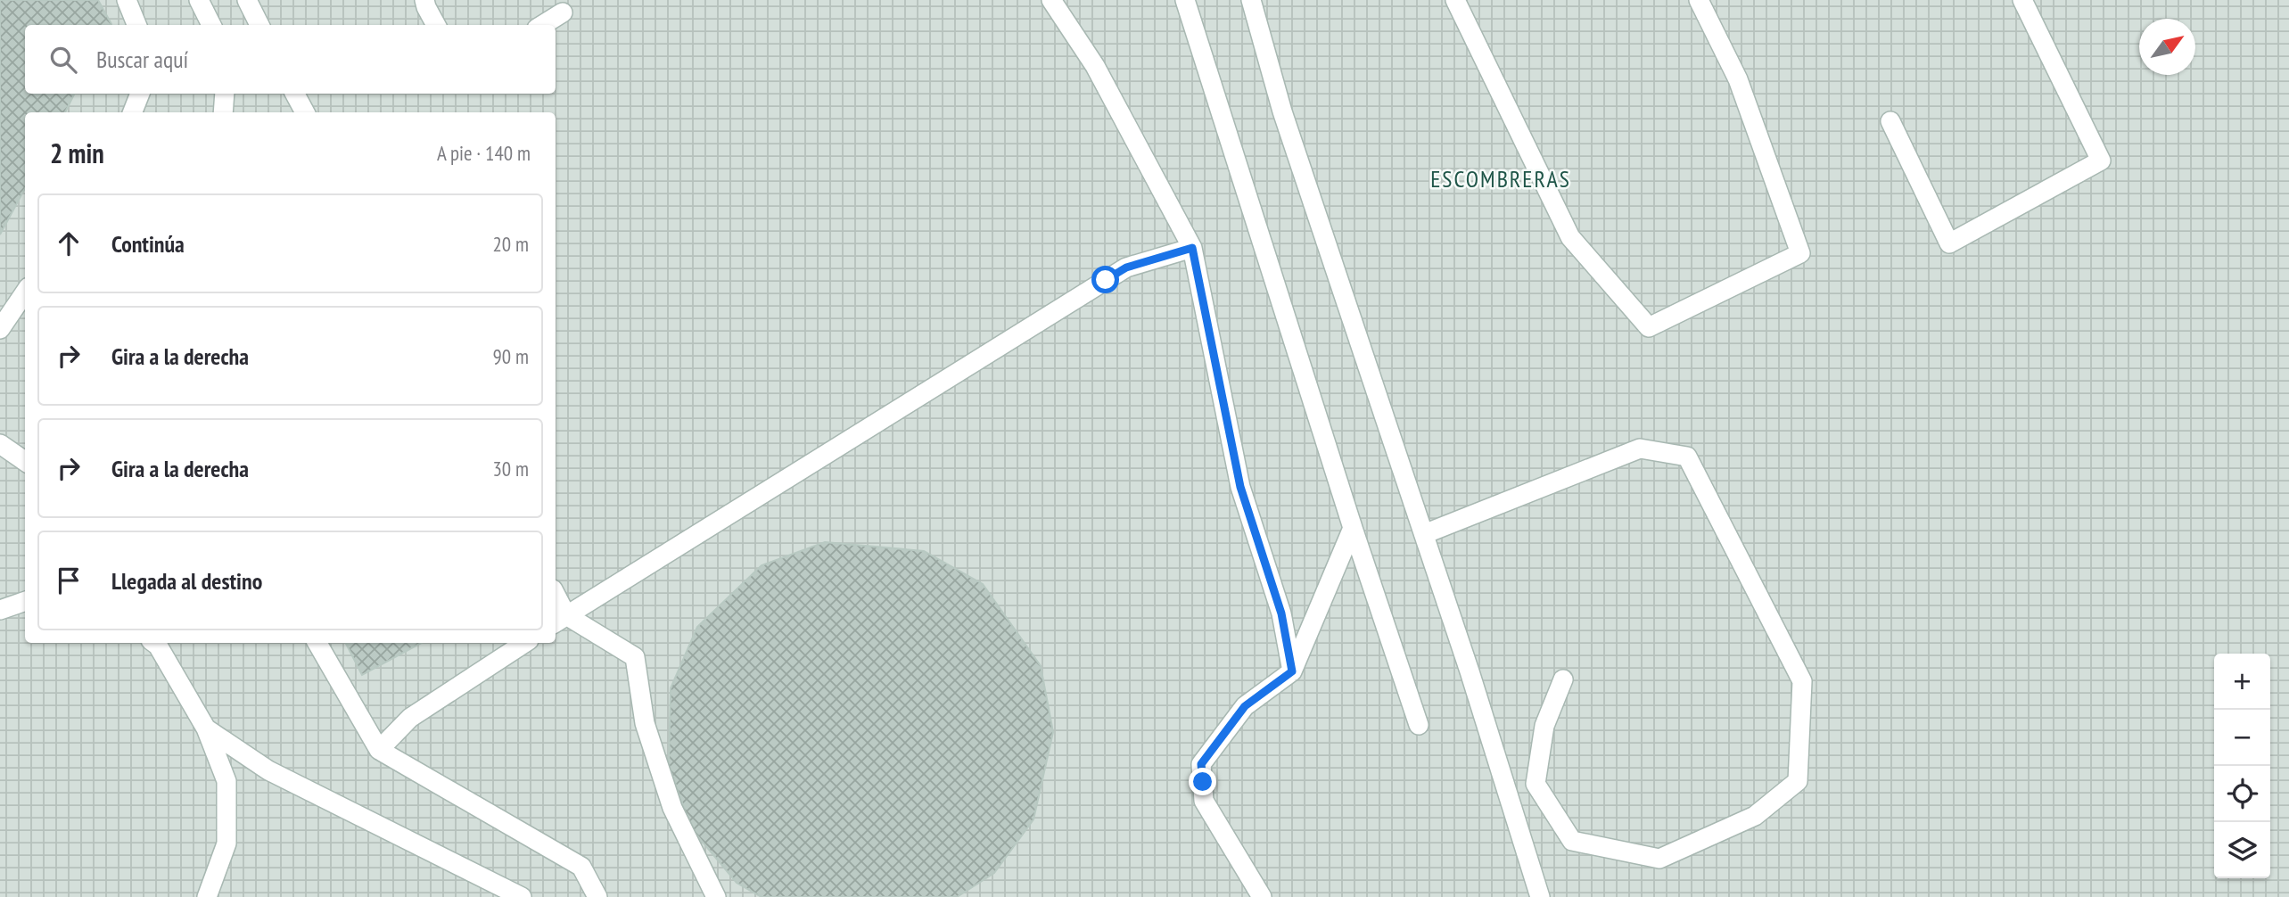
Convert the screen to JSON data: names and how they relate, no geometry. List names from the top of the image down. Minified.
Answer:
{"districts":["ESCOMBRERAS"],"north":"top right","page":{"search":"Buscar aquí","heading":["2 min","A pie · 140 m"],"list":[["Continúa","20 m"],["Gira a la derecha","90 m"],["Gira a la derecha","30 m"],"Llegada al destino"],"map_buttons":["+","−"]}}
